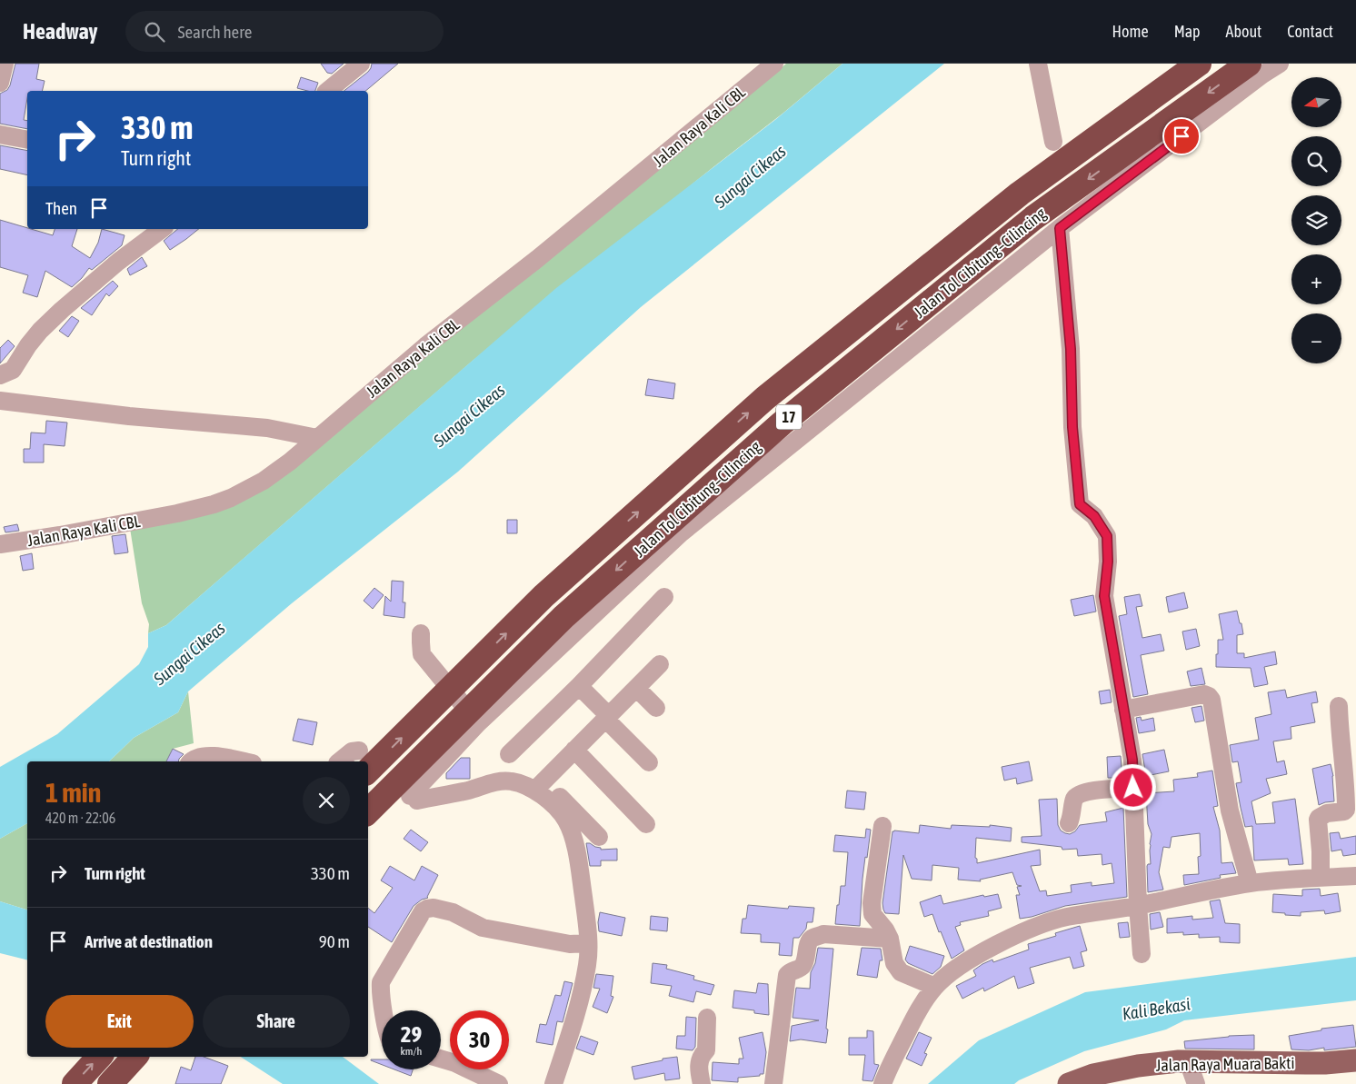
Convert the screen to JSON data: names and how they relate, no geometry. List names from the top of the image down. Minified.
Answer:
{"streets":{"highway":["Jalan Tol Cibitung–Cilincing","17"],"main road":["Jalan Raya Muara Bakti"],"street":["Jalan Raya Kali CBL"]},"water":["Sungai Cikeas","Kali Bekasi"],"north":"left","page":{"header":"Headway","search":"Search here","nav":["Home","Map","About","Contact"],"map_buttons":["+","−"],"turn":["330 m","Turn right"],"then":"Then","heading":["1 min","420 m · 22:06"],"list":[{"name":"Turn right","value":"330 m"},{"name":"Arrive at destination","value":"90 m"}],"buttons":["Exit","Share"],"speed":"29 km/h","limit":"30"}}
